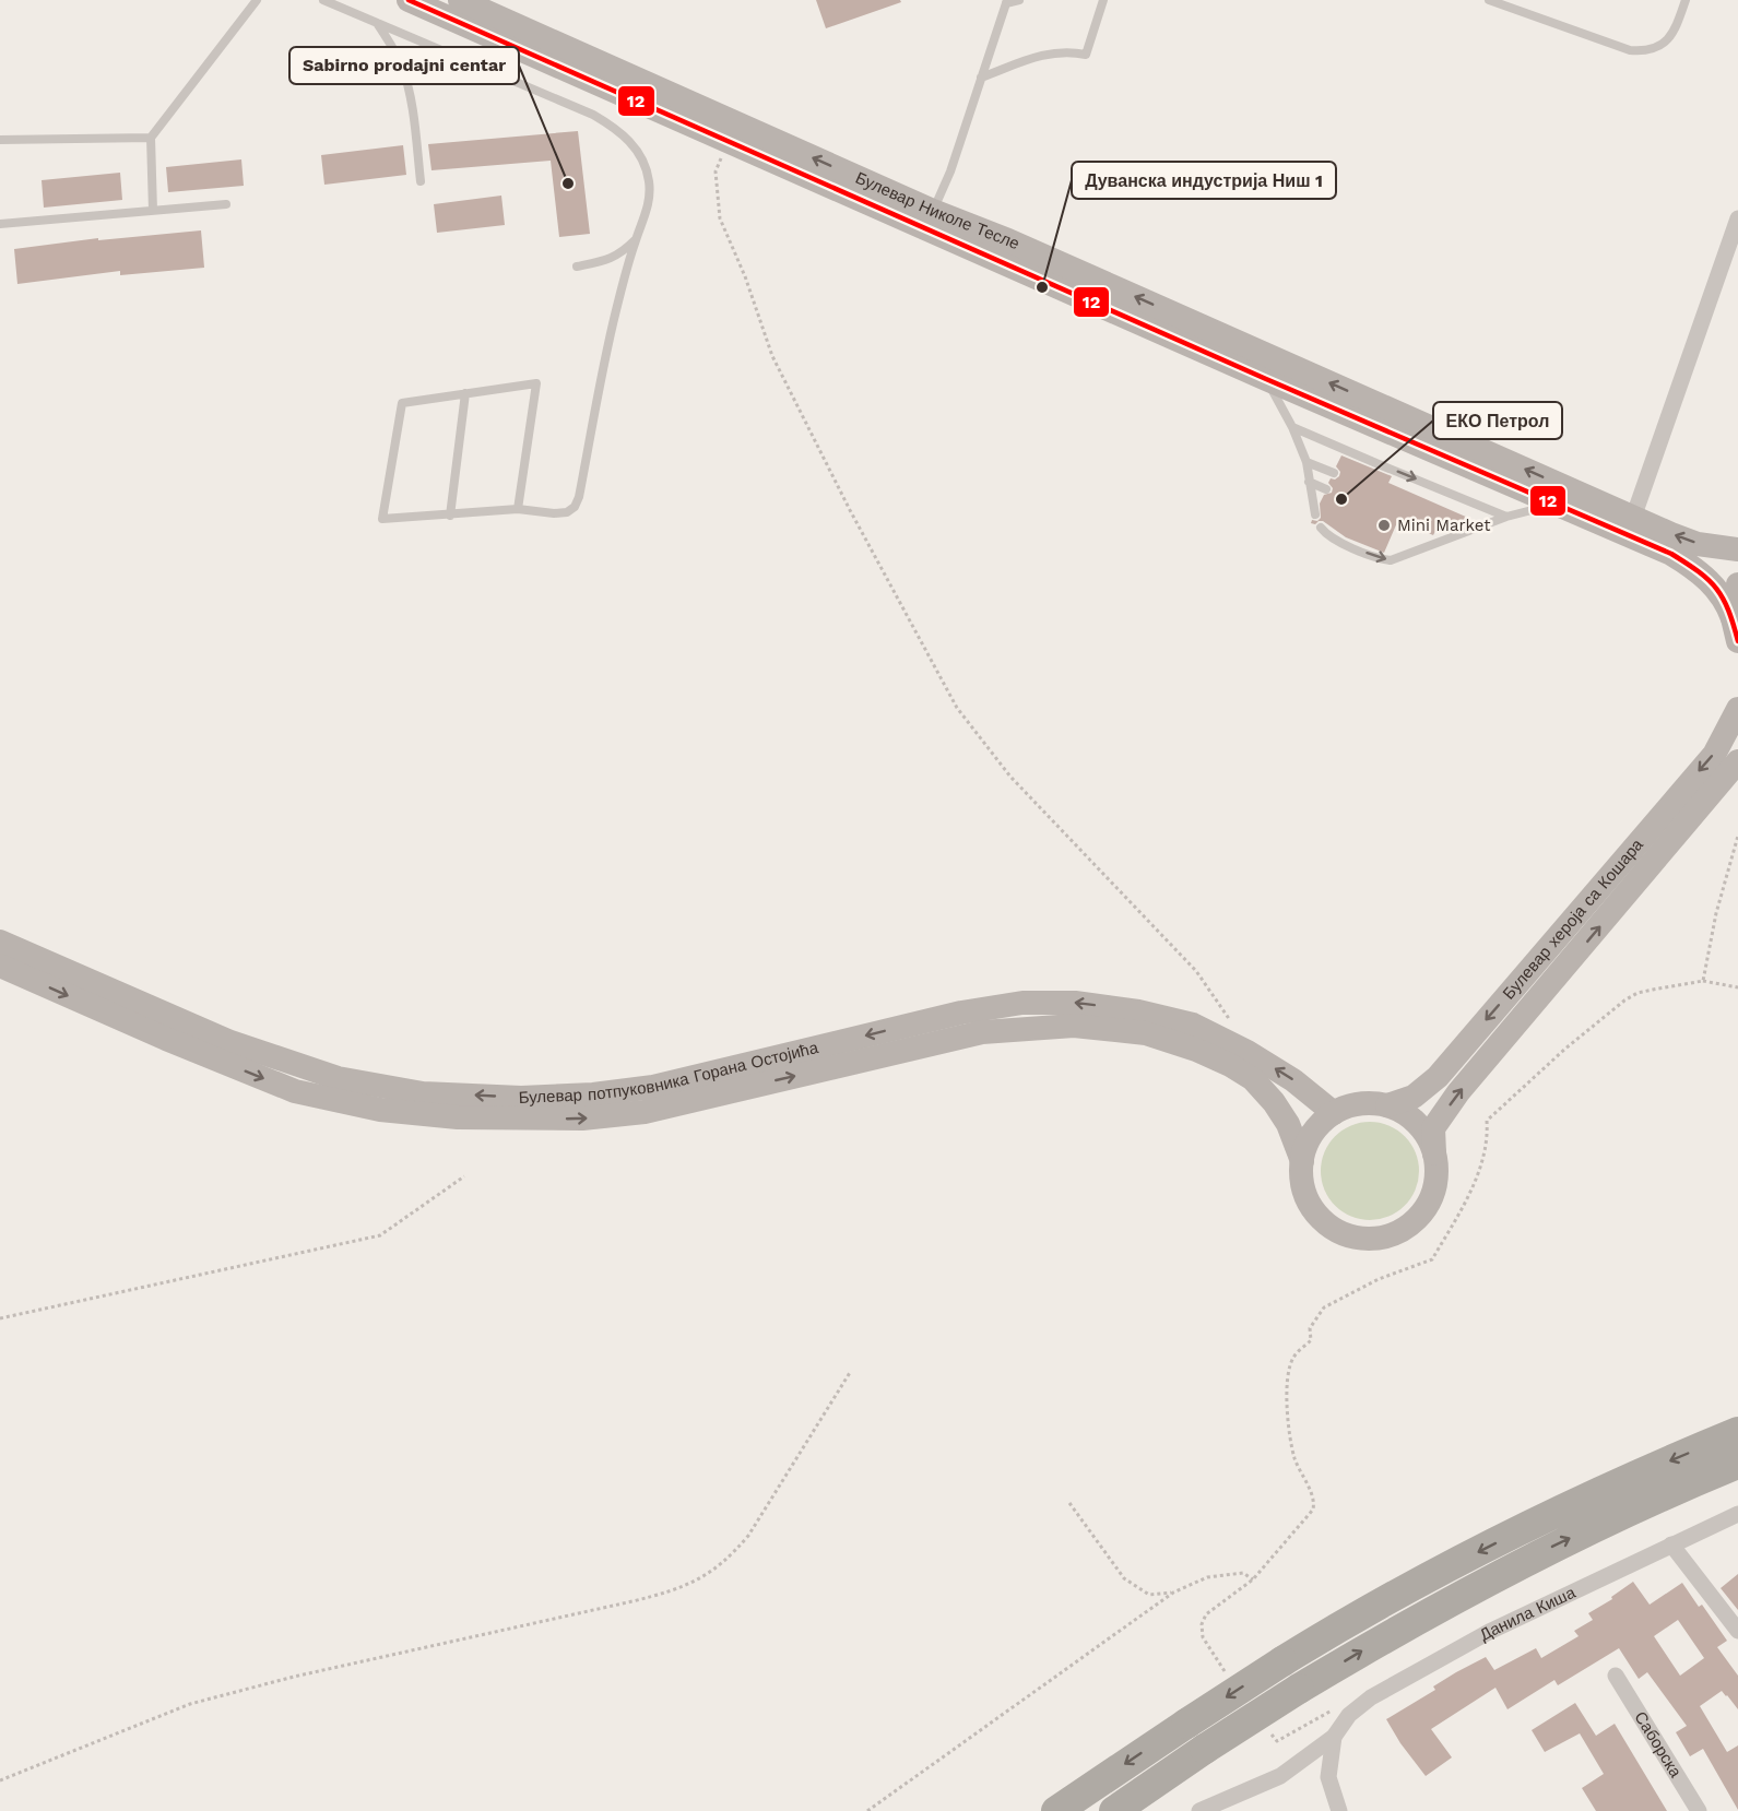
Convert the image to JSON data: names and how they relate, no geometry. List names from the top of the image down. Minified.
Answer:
{"streets":{"main road":["Булевар Николе Тесле","Булевар хероја са Кошара","Булевар потпуковника Горана Остојића"],"street":["Данила Киша","Саборска"]},"crossings":[["Булевар хероја са Кошара","Булевар потпуковника Горана Остојића"]],"places":["Sabirno prodajni centar","Дуванска индустрија Ниш 1","ЕКО Петрол","Mini Market"],"lines":["transit line 12"]}
